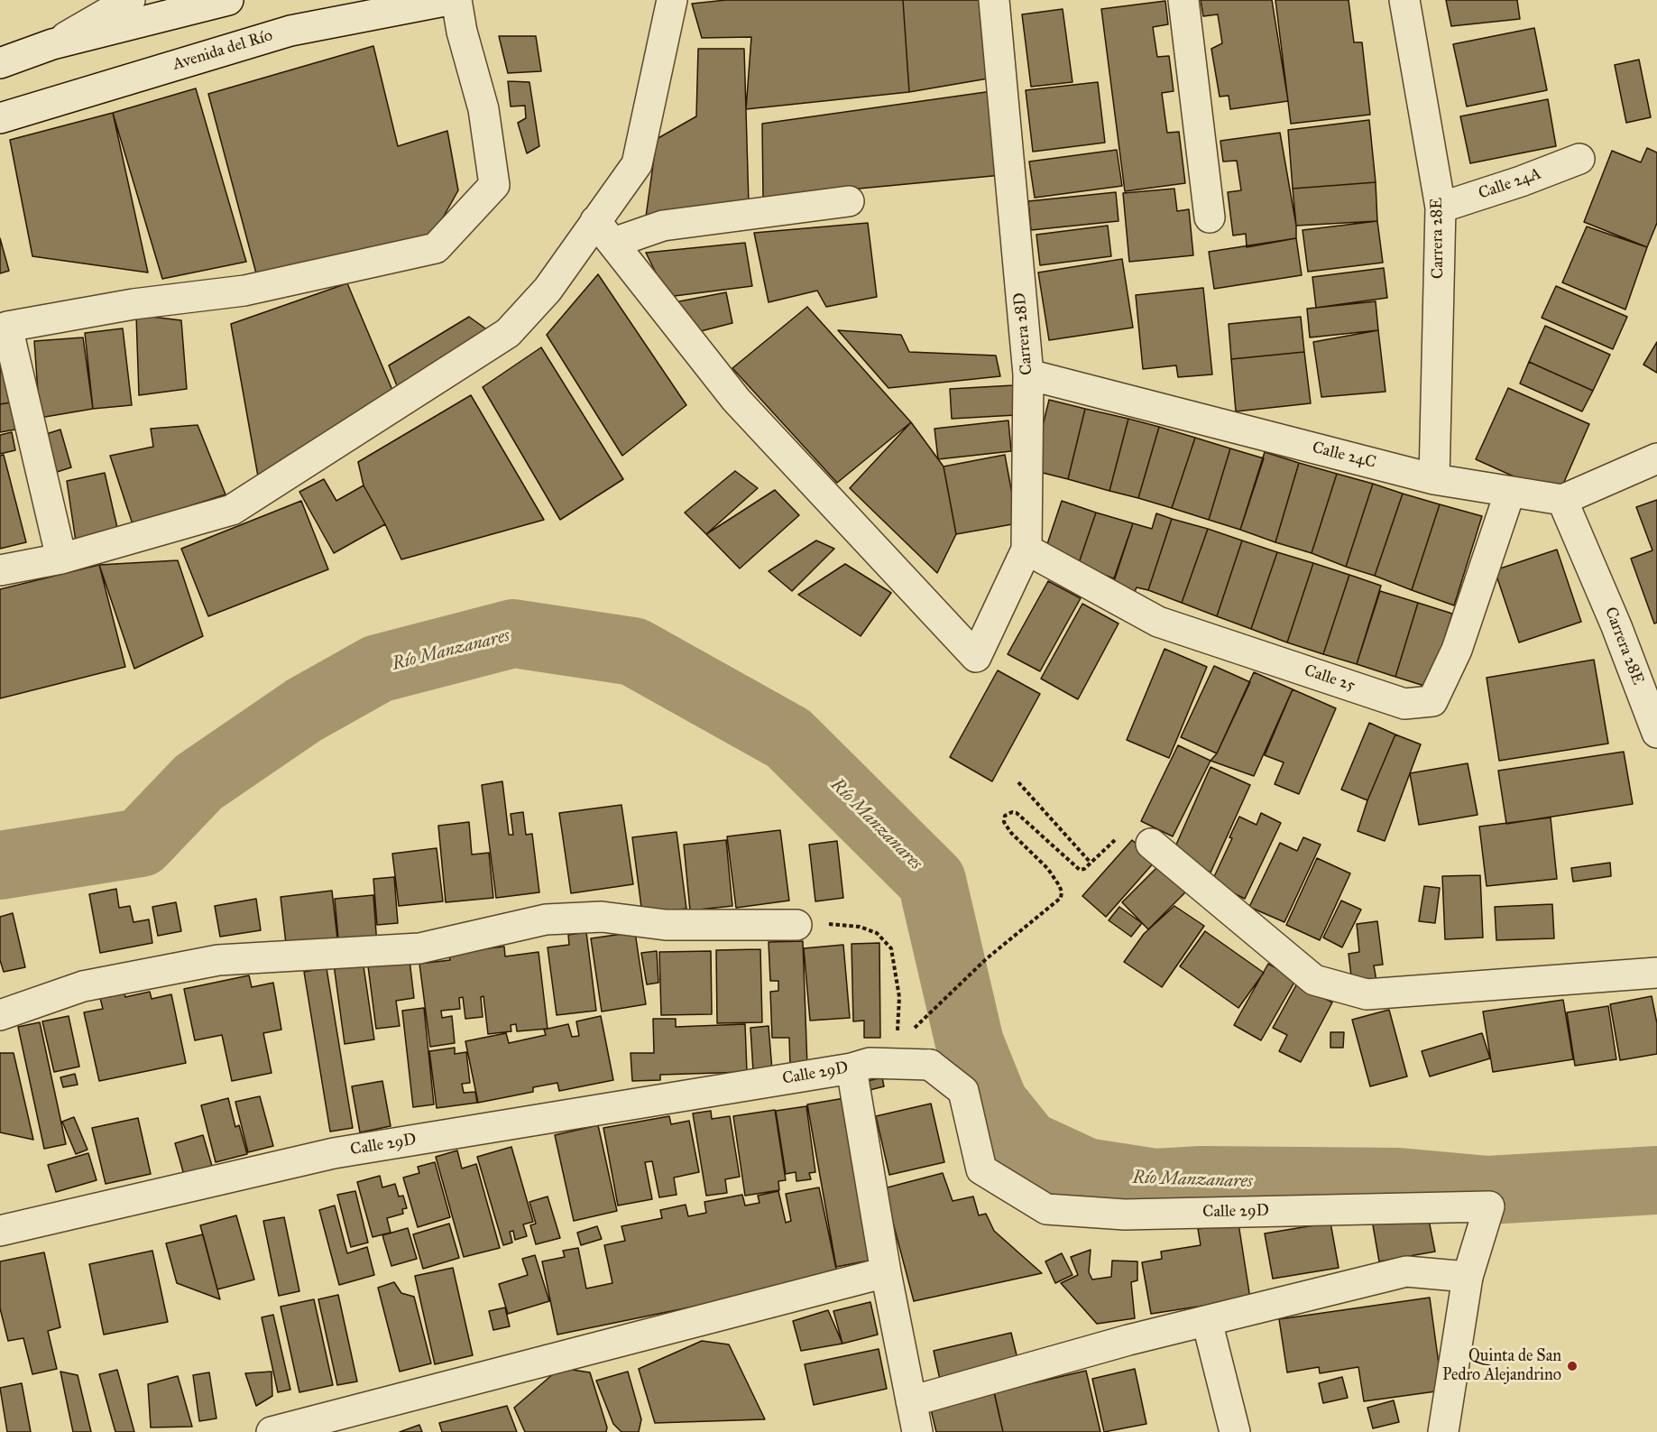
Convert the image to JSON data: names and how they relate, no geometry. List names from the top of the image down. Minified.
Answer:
{"streets":{"street":["Avenida del Río","Calle 24A","Carrera 28E","Carrera 28D","Calle 24C","Calle 25","Calle 29D"]},"crossings":[["Calle 24A","Carrera 28E"],["Carrera 28E","Calle 24C"],["Carrera 28D","Calle 24C"],["Carrera 28D","Calle 25"],["Calle 24C","Calle 25"]],"water":["Río Manzanares"],"places":["Quinta de San Pedro Alejandrino"]}
